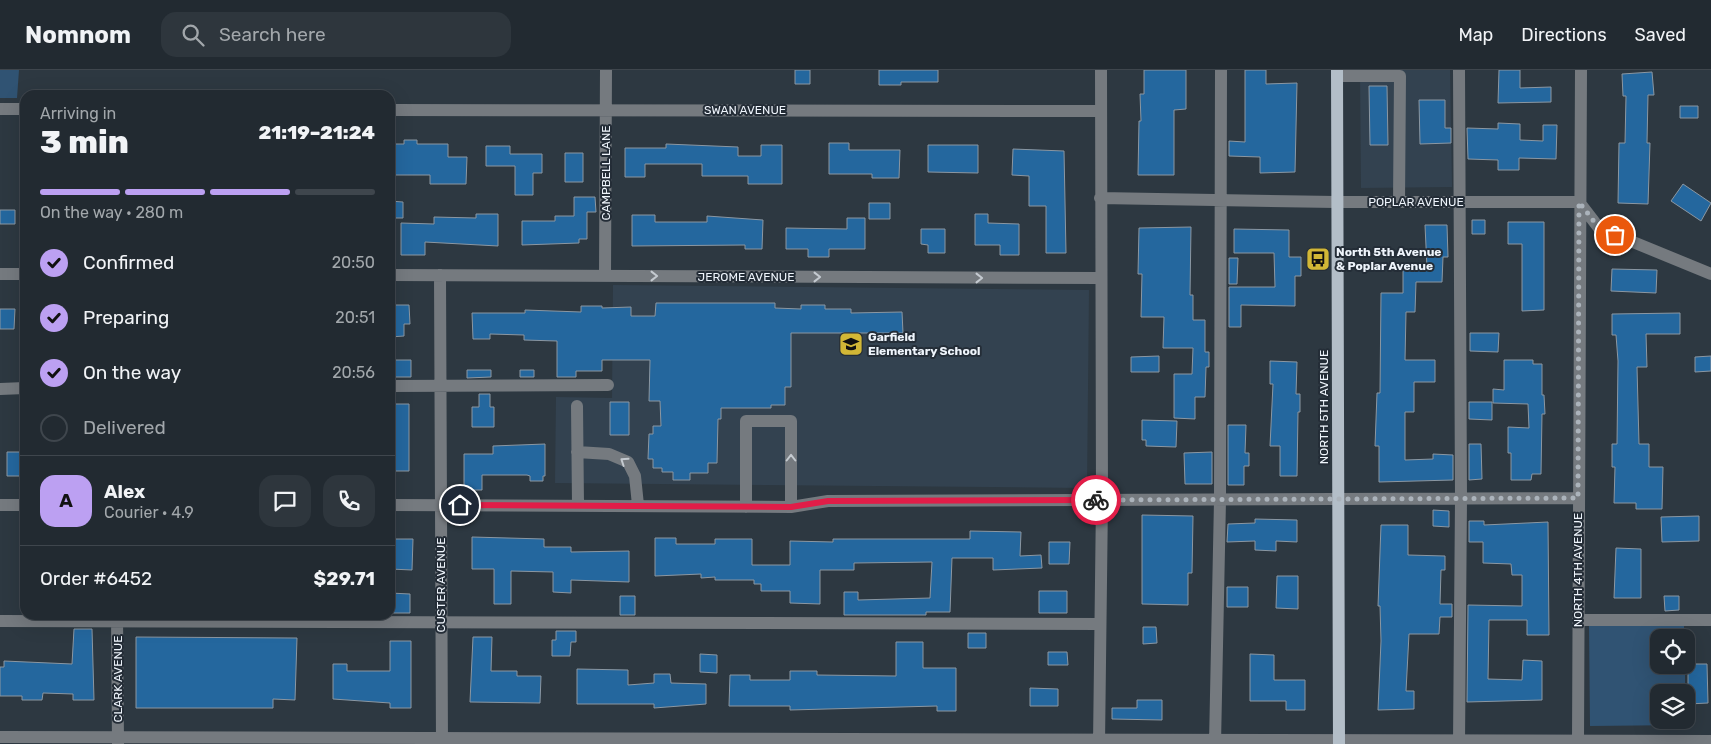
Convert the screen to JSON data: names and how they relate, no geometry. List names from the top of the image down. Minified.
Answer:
{"streets":{"main road":["NORTH 5TH AVENUE"],"street":["SWAN AVENUE","CAMPBELL LANE","POPLAR AVENUE","JEROME AVENUE","NORTH 4TH AVENUE","CUSTER AVENUE","CLARK AVENUE"]},"crossings":[["SWAN AVENUE","CAMPBELL LANE"],["CAMPBELL LANE","JEROME AVENUE"],["POPLAR AVENUE","NORTH 5TH AVENUE"],["POPLAR AVENUE","NORTH 4TH AVENUE"],["JEROME AVENUE","CUSTER AVENUE"]],"one_way":["JEROME AVENUE"],"places":{"bus stop":["North 5th Avenue & Poplar Avenue"],"school or university":["Garfield Elementary School"]},"page":{"header":"Nomnom","search":"Search here","nav":["Map","Directions","Saved"],"heading":["3 min","Arriving in","21:19–21:24"],"panel":["Alex","Courier · 4.9","Order #6452","$29.71"],"bar":"On the way · 280 m","list":[["Confirmed","20:50"],["Preparing","20:51"],["On the way","20:56"],"Delivered"],"round":"A"}}
